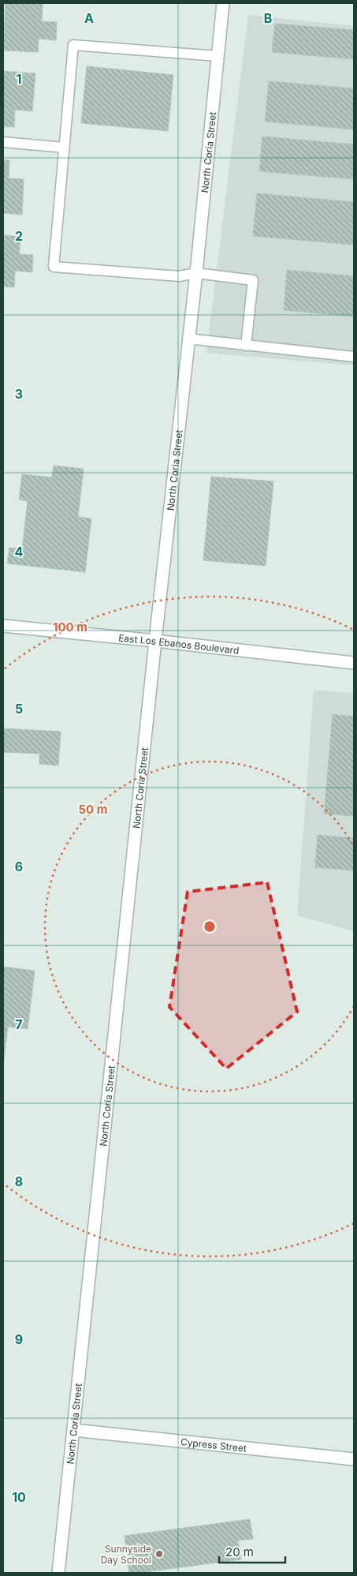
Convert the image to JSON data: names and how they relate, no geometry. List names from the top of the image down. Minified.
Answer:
{"streets":{"street":["North Coria Street","East Los Ebanos Boulevard","Cypress Street"]},"crossings":[["North Coria Street","East Los Ebanos Boulevard"],["North Coria Street","Cypress Street"]],"places":["Sunnyside Day School"],"scale_bar":"20 m","grid":{"columns":["A","B"],"rows":["1","2","3","4","5","6","7","8","9","10"]},"rings":["100 m","50 m"]}
